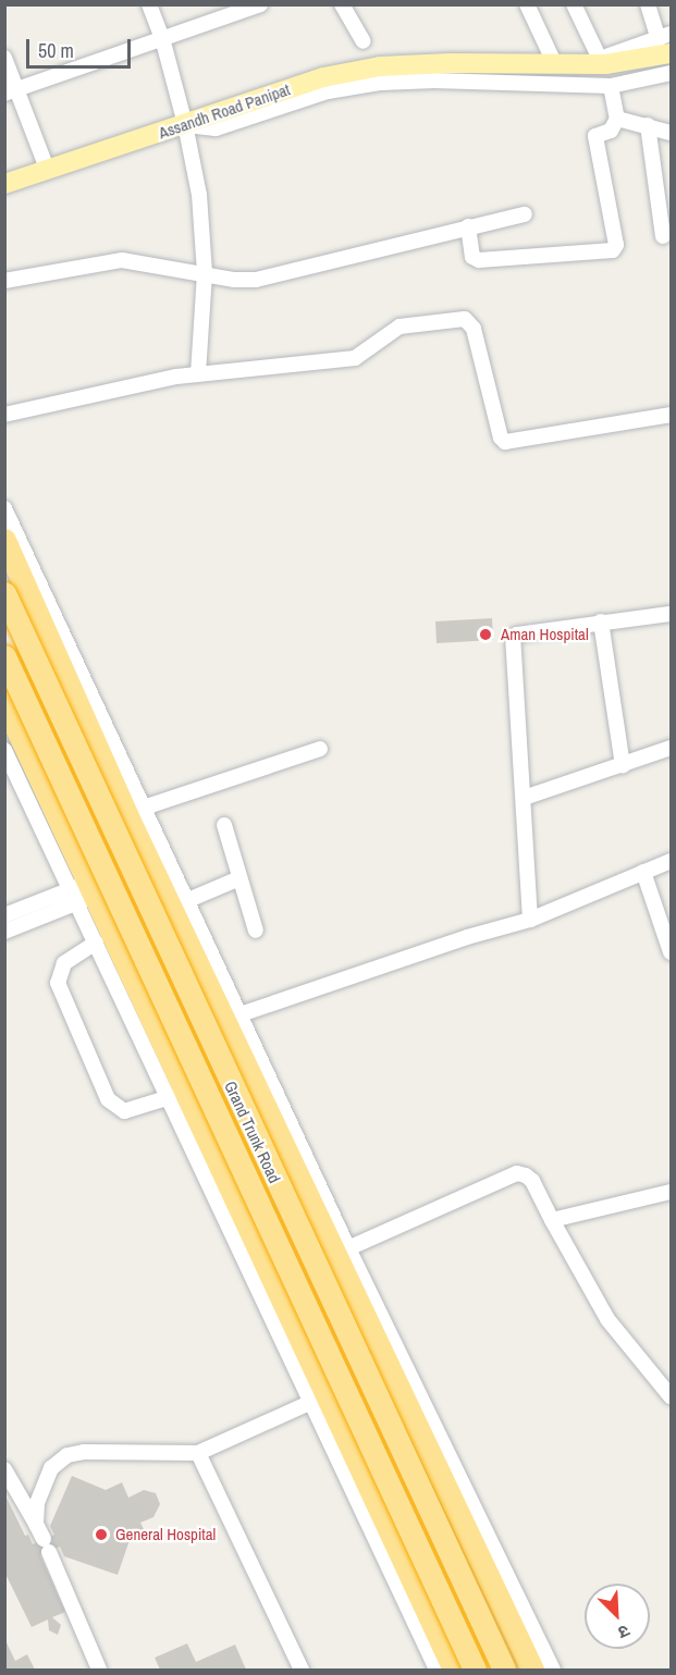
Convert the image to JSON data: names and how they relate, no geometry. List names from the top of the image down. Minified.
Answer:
{"streets":{"highway":["Grand Trunk Road"],"main road":["Assandh Road Panipat"]},"places":["Aman Hospital","General Hospital"],"scale_bar":"50 m","north":"bottom right"}
